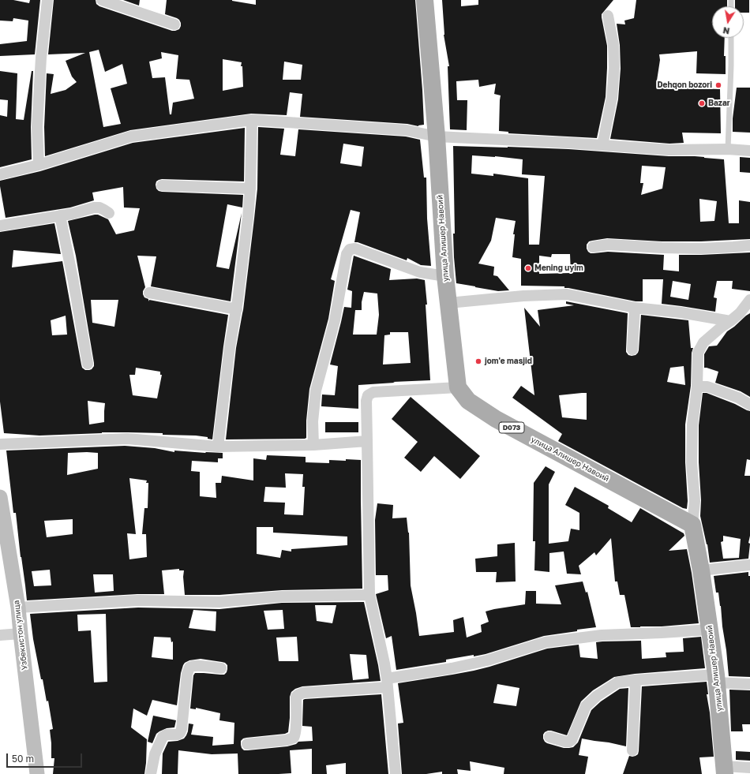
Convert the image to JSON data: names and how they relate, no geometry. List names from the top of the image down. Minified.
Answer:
{"streets":{"main road":["улица Алишер Навоий","D073","Узбекистон улица"]},"places":["Dehqon bozori","Bazar","Mening uyim","jom'e masjid"],"scale_bar":"50 m","north":"bottom"}
